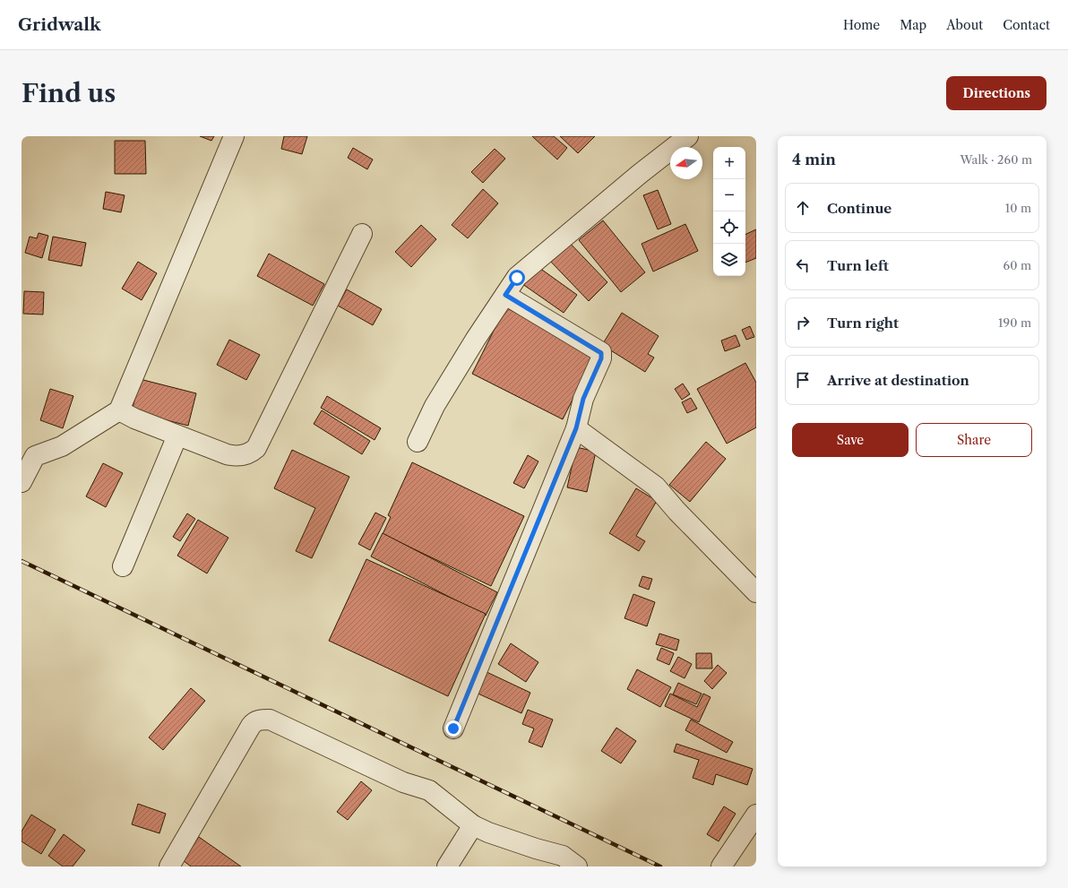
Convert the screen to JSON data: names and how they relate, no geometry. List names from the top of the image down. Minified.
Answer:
{"north":"left","page":{"header":"Gridwalk","nav":["Home","Map","About","Contact"],"buttons":["Directions",["Save","Share"]],"title":"Find us","heading":["4 min","Walk · 260 m"],"map_buttons":["+","−"],"list":[["Continue","10 m"],["Turn left","60 m"],["Turn right","190 m"],"Arrive at destination"]}}
